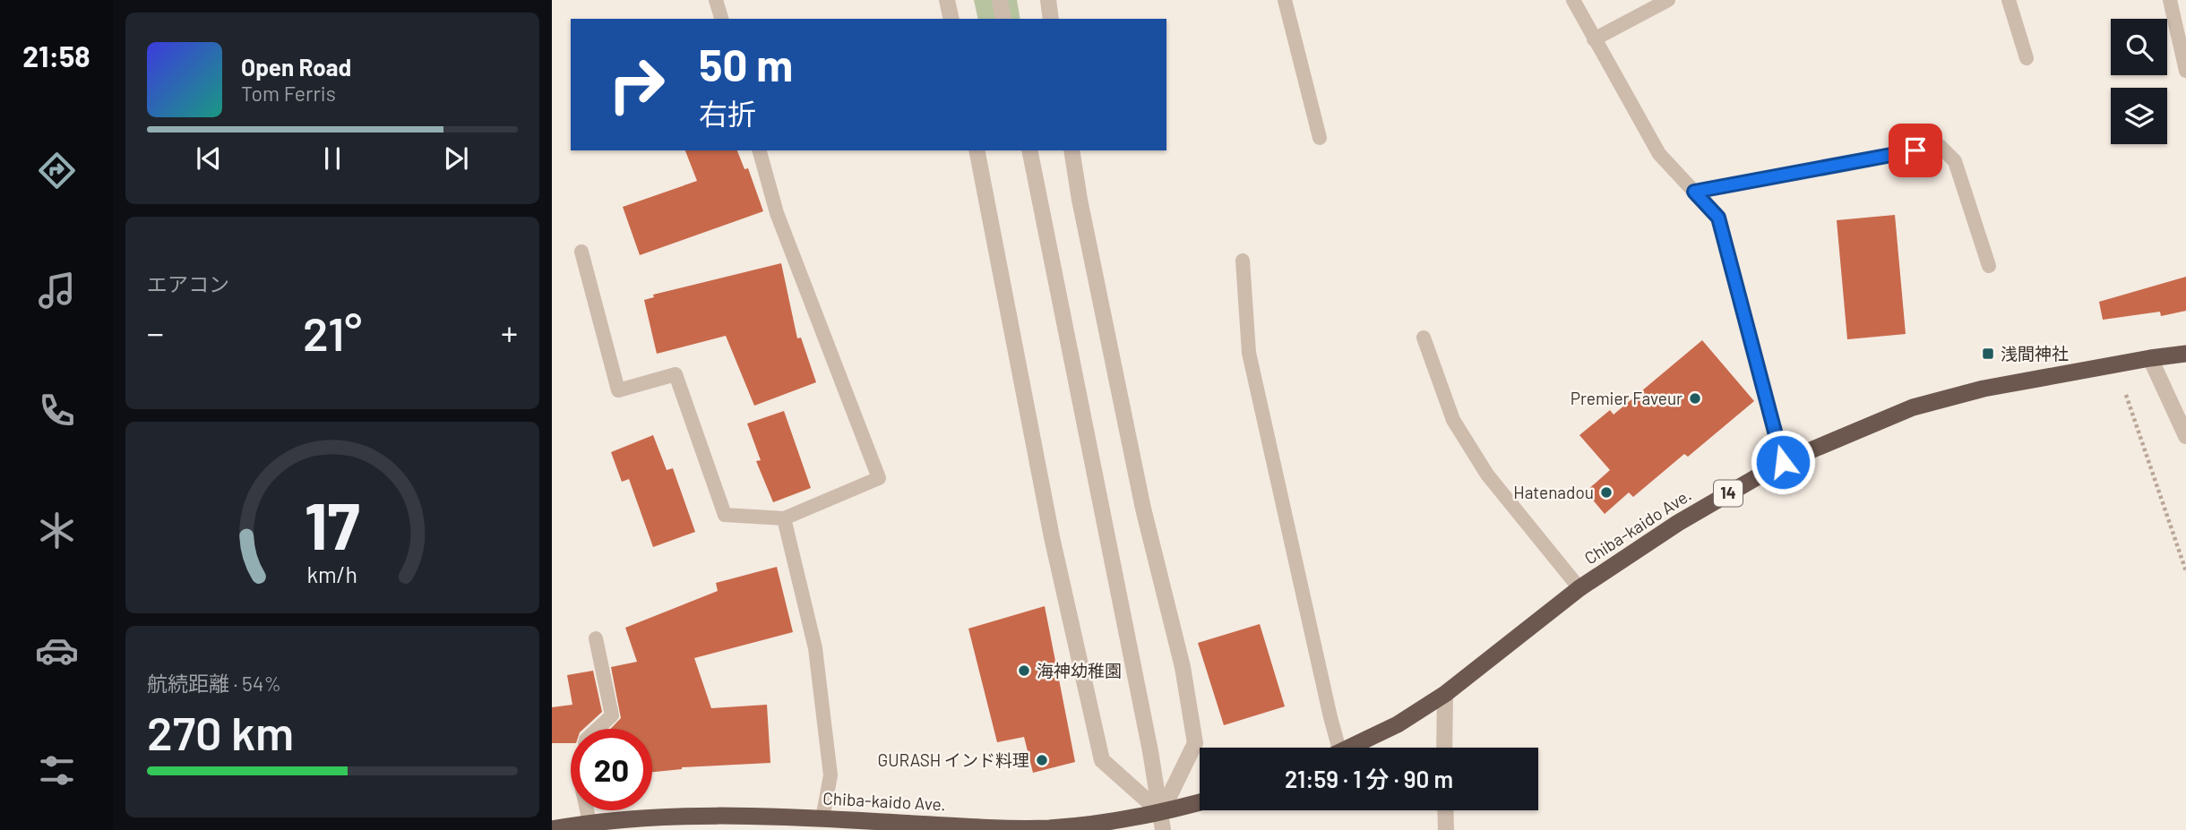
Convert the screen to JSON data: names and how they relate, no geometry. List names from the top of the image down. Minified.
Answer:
{"streets":{"highway":["14","Chiba-kaido Ave."]},"places":{"transit":["浅間神社"],"other":["Premier Faveur","Hatenadou","海神幼稚園","GURASH インド料理"]},"page":{"tabs":"21:58","turn":["50 m","右折"],"song":["Open Road","Tom Ferris"],"tile":["エアコン",["航続距離 · 54%","270 km"]],"heat":["−","21°","+"],"limit":"20","trip":"21:59 · 1 分 · 90 m","gauge":["17","km/h"]}}
